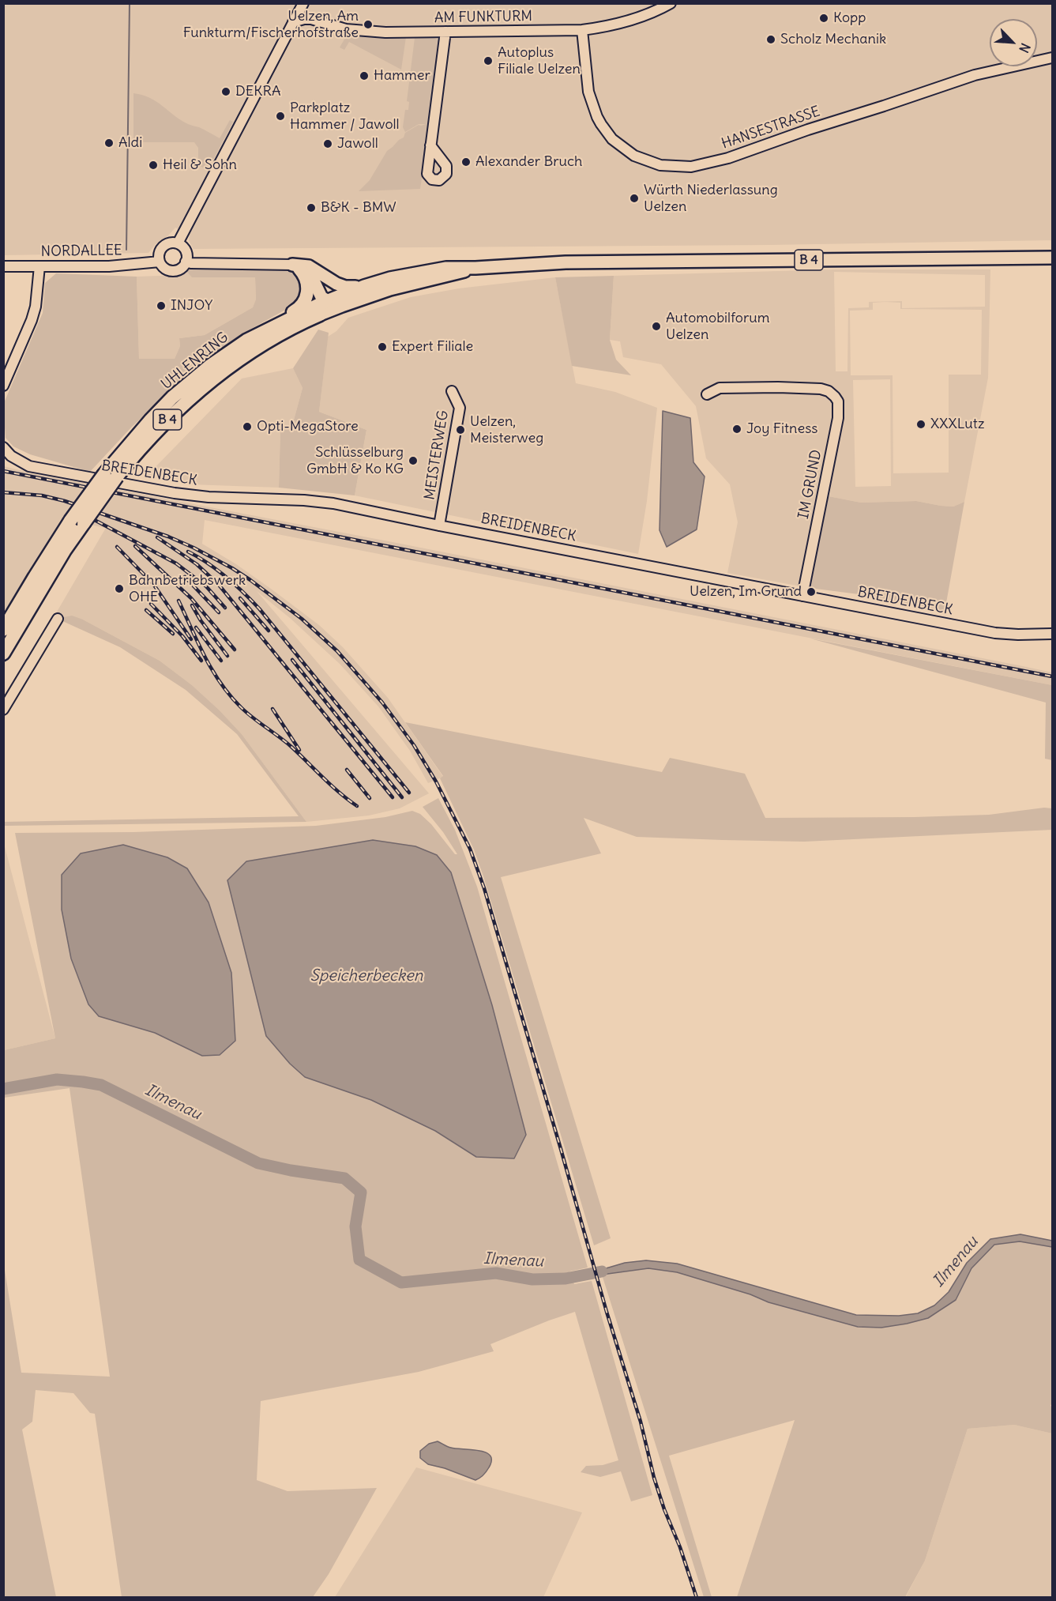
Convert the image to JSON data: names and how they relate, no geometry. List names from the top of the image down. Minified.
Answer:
{"streets":{"highway":["B 4","UHLENRING"],"street":["AM FUNKTURM","HANSESTRASSE","NORDALLEE","MEISTERWEG","BREIDENBECK","IM GRUND"]},"crossings":[["AM FUNKTURM","HANSESTRASSE"],["B 4","UHLENRING"],["MEISTERWEG","BREIDENBECK"],["BREIDENBECK","IM GRUND"]],"water":["Speicherbecken","Ilmenau"],"places":["Kopp","Uelzen, Am Funkturm/Fischerhofstraße","Scholz Mechanik","Autoplus Filiale Uelzen","Hammer","DEKRA","Parkplatz Hammer / Jawoll","Aldi","Jawoll","Alexander Bruch","Heil & Sohn","Würth Niederlassung Uelzen","B&K - BMW","INJOY","Automobilforum Uelzen","Expert Filiale","XXXLutz","Opti-MegaStore","Joy Fitness","Uelzen, Meisterweg","Schlüsselburg GmbH & Ko KG","Bahnbetriebswerk OHE","Uelzen, Im Grund"],"north":"bottom right"}
